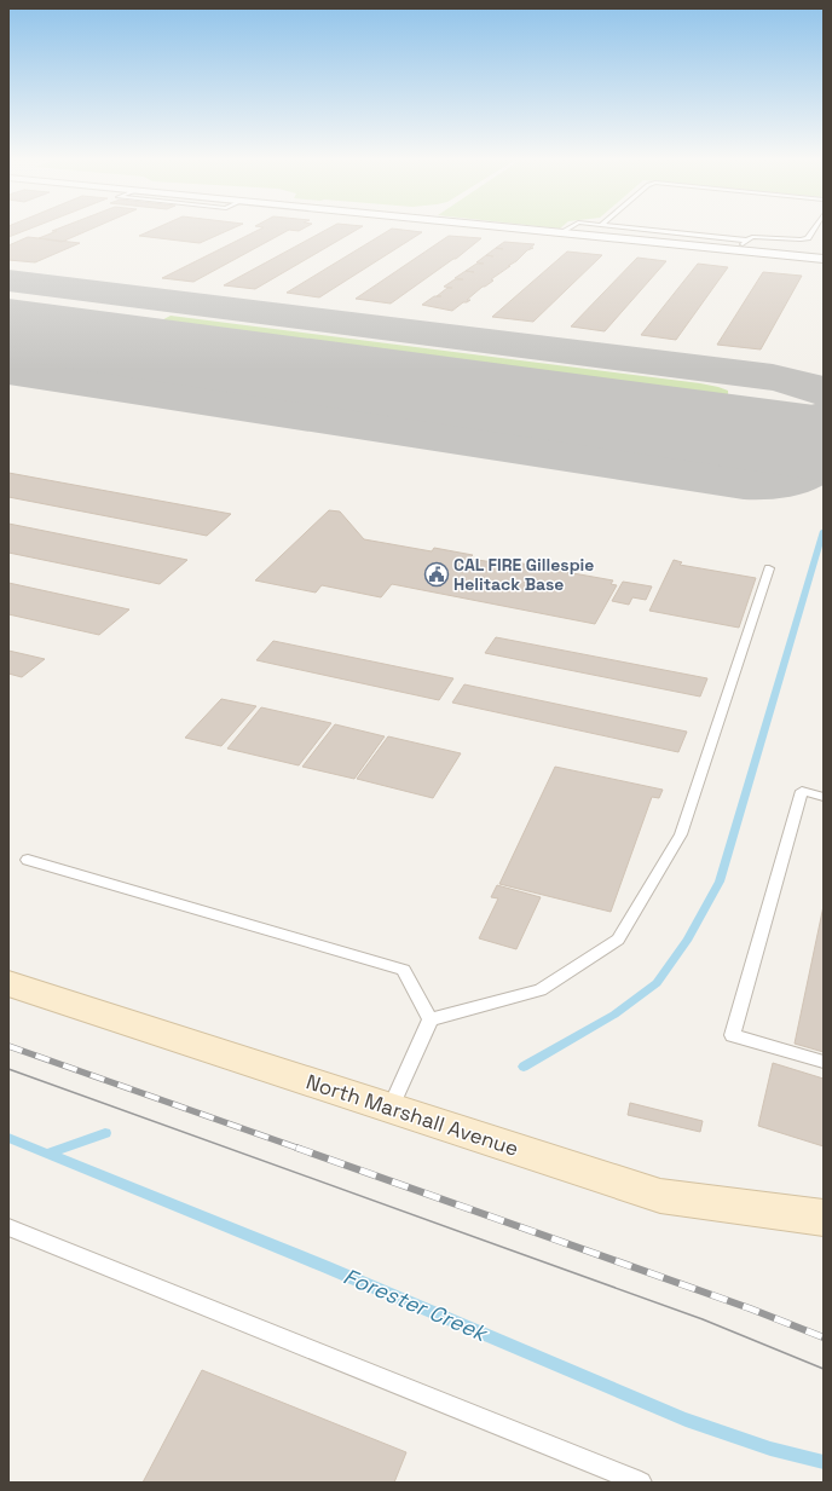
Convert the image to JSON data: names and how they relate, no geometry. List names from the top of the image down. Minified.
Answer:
{"streets":{"main road":["North Marshall Avenue"]},"water":["Forester Creek"],"places":{"public building":["CAL FIRE Gillespie Helitack Base"]}}
